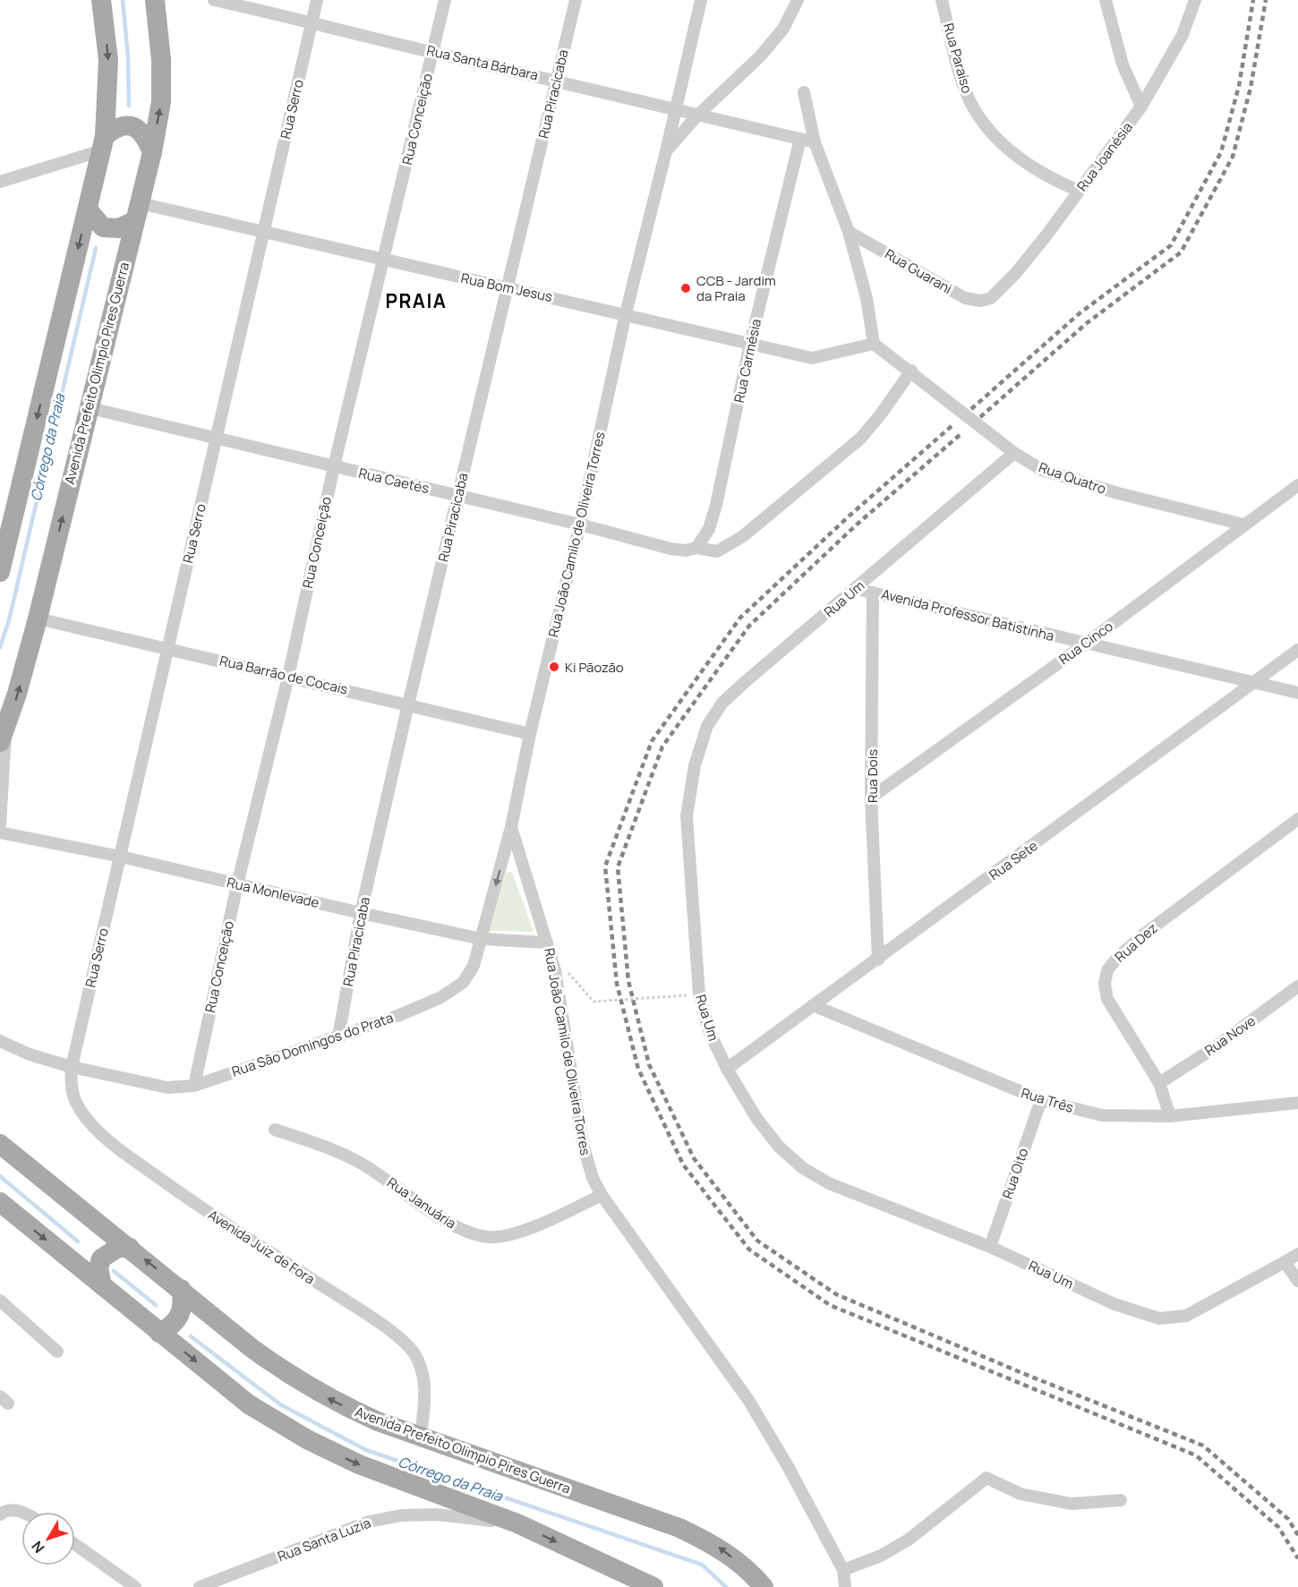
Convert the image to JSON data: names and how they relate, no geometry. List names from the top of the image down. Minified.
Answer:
{"streets":{"main road":["Avenida Prefeito Olimpio Pires Guerra"],"street":["Rua Paraíso","Rua Santa Bárbara","Rua Piracicaba","Rua Serro","Rua Conceição","Rua Joanésia","Rua Guarani","Rua Bom Jesus","Rua Carmésia","Rua Quatro","Rua Caetés","Rua João Camilo de Oliveira Torres","Rua Um","Avenida Professor Batistinha","Rua Cinco","Rua Barrão de Cocais","Rua Dois","Rua Sete","Rua Monlevade","Rua Dez","Rua Nove","Rua São Domingos do Prata","Rua Três","Rua Oito","Rua Januária","Avenida Juiz de Fora","Rua Santa Luzia"]},"crossings":[["Rua Paraíso","Rua Joanésia"],["Rua Santa Bárbara","Rua Piracicaba"],["Rua Santa Bárbara","Rua Serro"],["Rua Santa Bárbara","Rua Conceição"],["Rua Santa Bárbara","Rua Carmésia"],["Rua Santa Bárbara","Rua João Camilo de Oliveira Torres"],["Rua Piracicaba","Rua Bom Jesus"],["Rua Piracicaba","Rua Caetés"],["Rua Piracicaba","Rua Barrão de Cocais"],["Rua Piracicaba","Rua Monlevade"],["Rua Piracicaba","Rua São Domingos do Prata"],["Rua Serro","Rua Bom Jesus"],["Rua Serro","Rua Caetés"],["Rua Serro","Rua Barrão de Cocais"],["Rua Serro","Rua Monlevade"],["Rua Serro","Rua São Domingos do Prata"],["Rua Serro","Avenida Juiz de Fora"],["Rua Conceição","Rua Bom Jesus"],["Rua Conceição","Rua Caetés"],["Rua Conceição","Rua Barrão de Cocais"],["Rua Conceição","Rua Monlevade"],["Rua Conceição","Rua São Domingos do Prata"],["Rua Joanésia","Rua Guarani"],["Rua Bom Jesus","Rua Carmésia"],["Rua Bom Jesus","Avenida Prefeito Olimpio Pires Guerra"],["Rua Bom Jesus","Rua Quatro"],["Rua Bom Jesus","Rua João Camilo de Oliveira Torres"],["Rua Carmésia","Rua Caetés"],["Avenida Prefeito Olimpio Pires Guerra","Rua Caetés"],["Avenida Prefeito Olimpio Pires Guerra","Rua Barrão de Cocais"],["Avenida Prefeito Olimpio Pires Guerra","Avenida Juiz de Fora"],["Rua Quatro","Rua Caetés"],["Rua Quatro","Rua Um"],["Rua Quatro","Rua Cinco"],["Rua Caetés","Rua João Camilo de Oliveira Torres"],["Rua João Camilo de Oliveira Torres","Rua Barrão de Cocais"],["Rua João Camilo de Oliveira Torres","Rua Monlevade"],["Rua João Camilo de Oliveira Torres","Rua São Domingos do Prata"],["Rua João Camilo de Oliveira Torres","Rua Januária"],["Rua Um","Avenida Professor Batistinha"],["Rua Um","Rua Sete"],["Rua Um","Rua Oito"],["Avenida Professor Batistinha","Rua Cinco"],["Avenida Professor Batistinha","Rua Dois"],["Avenida Professor Batistinha","Rua Sete"],["Rua Cinco","Rua Dois"],["Rua Dois","Rua Sete"],["Rua Sete","Rua Três"],["Rua Monlevade","Rua São Domingos do Prata"],["Rua Dez","Rua Nove"],["Rua Dez","Rua Três"],["Rua São Domingos do Prata","Avenida Juiz de Fora"],["Rua Três","Rua Oito"]],"one_way":["Avenida Prefeito Olimpio Pires Guerra"],"districts":["PRAIA"],"water":["Córrego da Praia"],"places":["CCB - Jardim da Praia","Ki Pãozão"],"north":"bottom left"}
